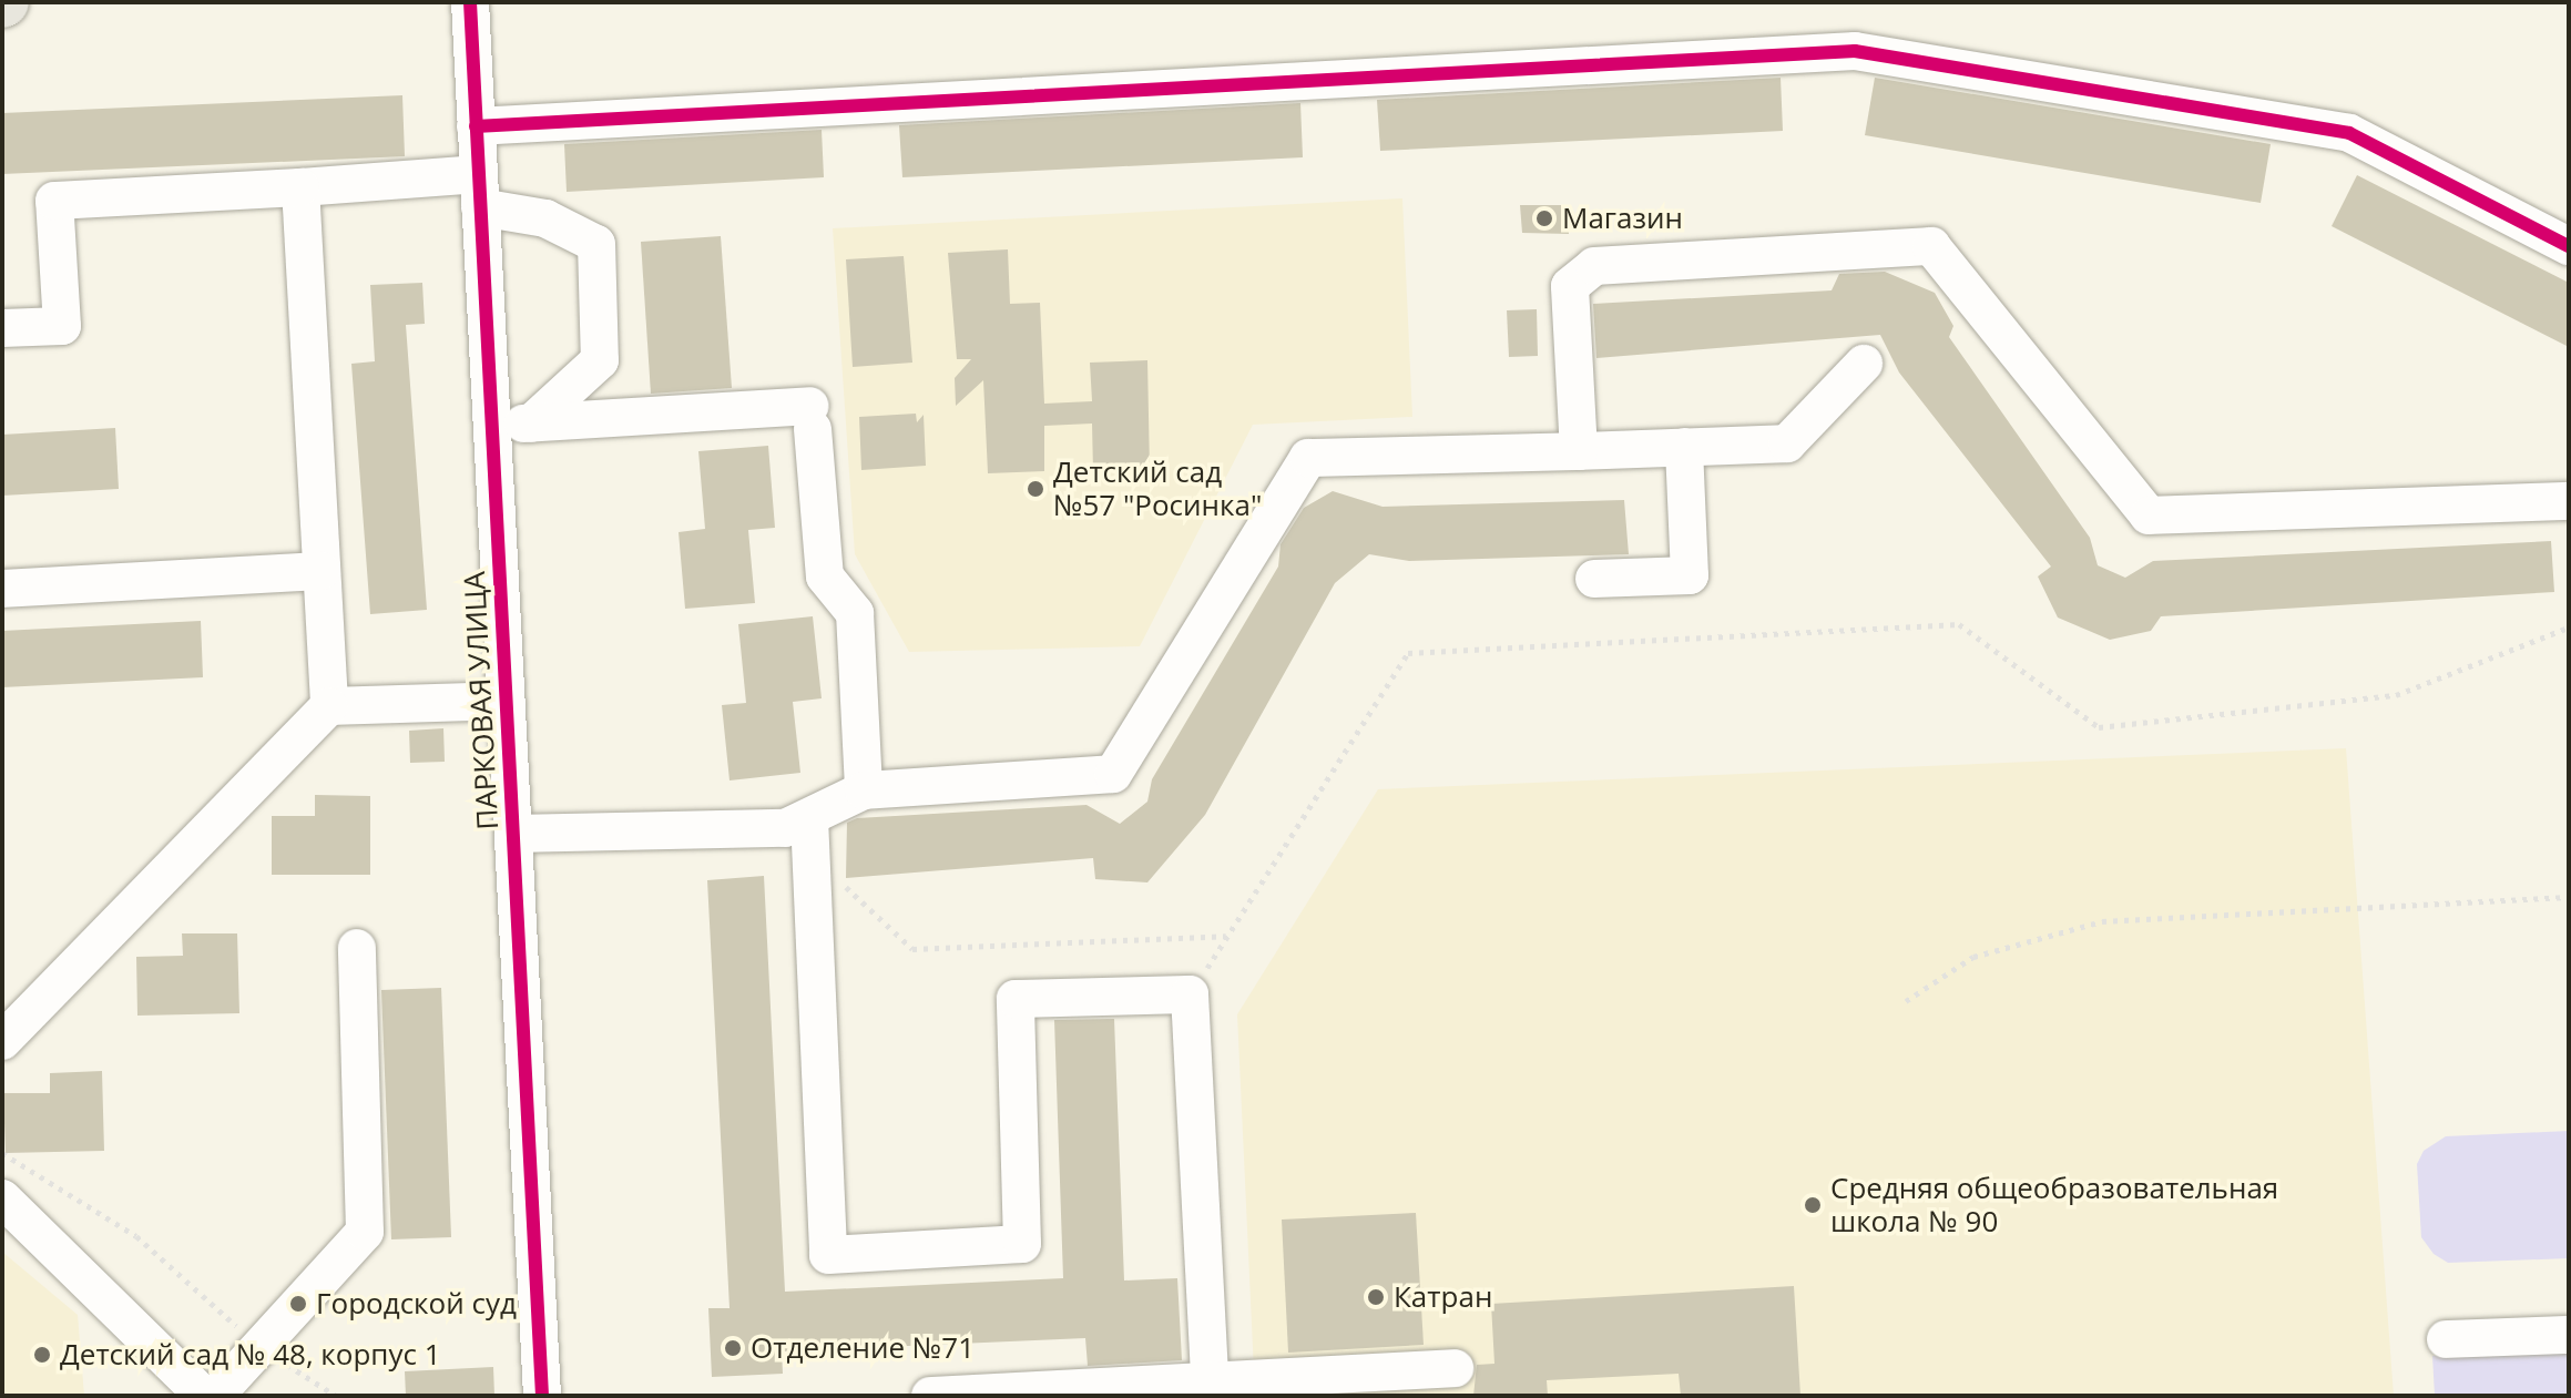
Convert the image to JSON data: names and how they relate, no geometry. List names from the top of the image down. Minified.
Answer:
{"streets":{"street":["ПАРКОВАЯ УЛИЦА"]},"places":["Магазин","Детский сад №57 \"Росинка\"","Средняя общеобразовательная школа № 90","Катран","Городской суд","Отделение №71","Детский сад № 48, корпус 1"]}
